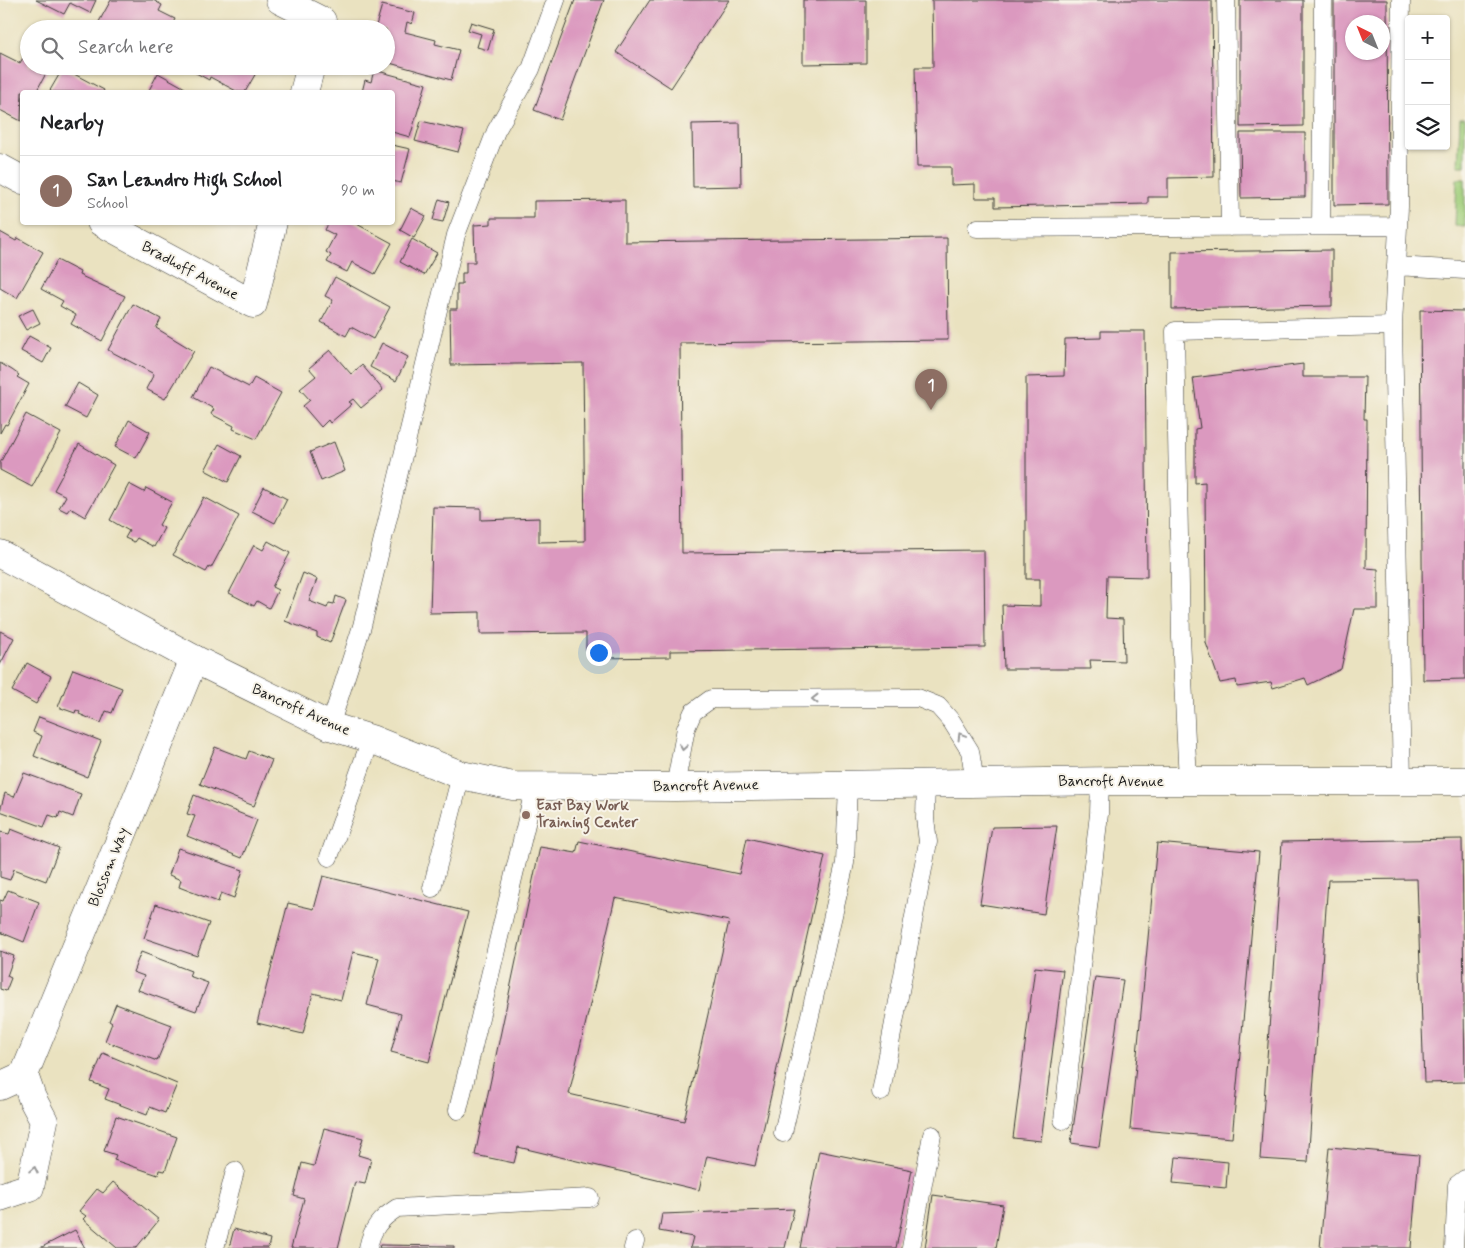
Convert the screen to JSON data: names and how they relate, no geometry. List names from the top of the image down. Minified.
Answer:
{"streets":{"main road":["Bradhoff Avenue","Bancroft Avenue","Blossom Way"]},"crossings":[["Bancroft Avenue","Blossom Way"]],"places":["East Bay Work Training Center"],"north":"top left","page":{"map_buttons":["+","−"],"search":"Search here","heading":"Nearby","list":[{"mark":"1","name":"San Leandro High School","note":"School","value":"90 m"}],"pins":"1"}}
